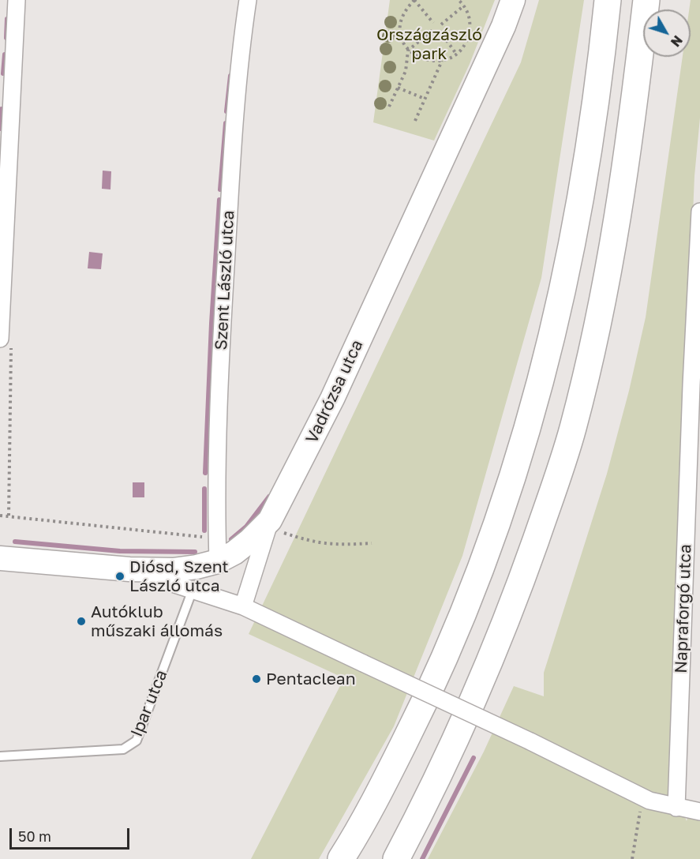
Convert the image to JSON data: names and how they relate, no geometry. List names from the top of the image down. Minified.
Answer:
{"streets":{"street":["Szent László utca","Vadrózsa utca","Napraforgó utca"],"lane":["Ipar utca"]},"crossings":[["Szent László utca","Vadrózsa utca"]],"parks":["Országzászló park"],"places":["Diósd, Szent László utca","Autóklub műszaki állomás","Pentaclean"],"scale_bar":"50 m","north":"bottom right"}
